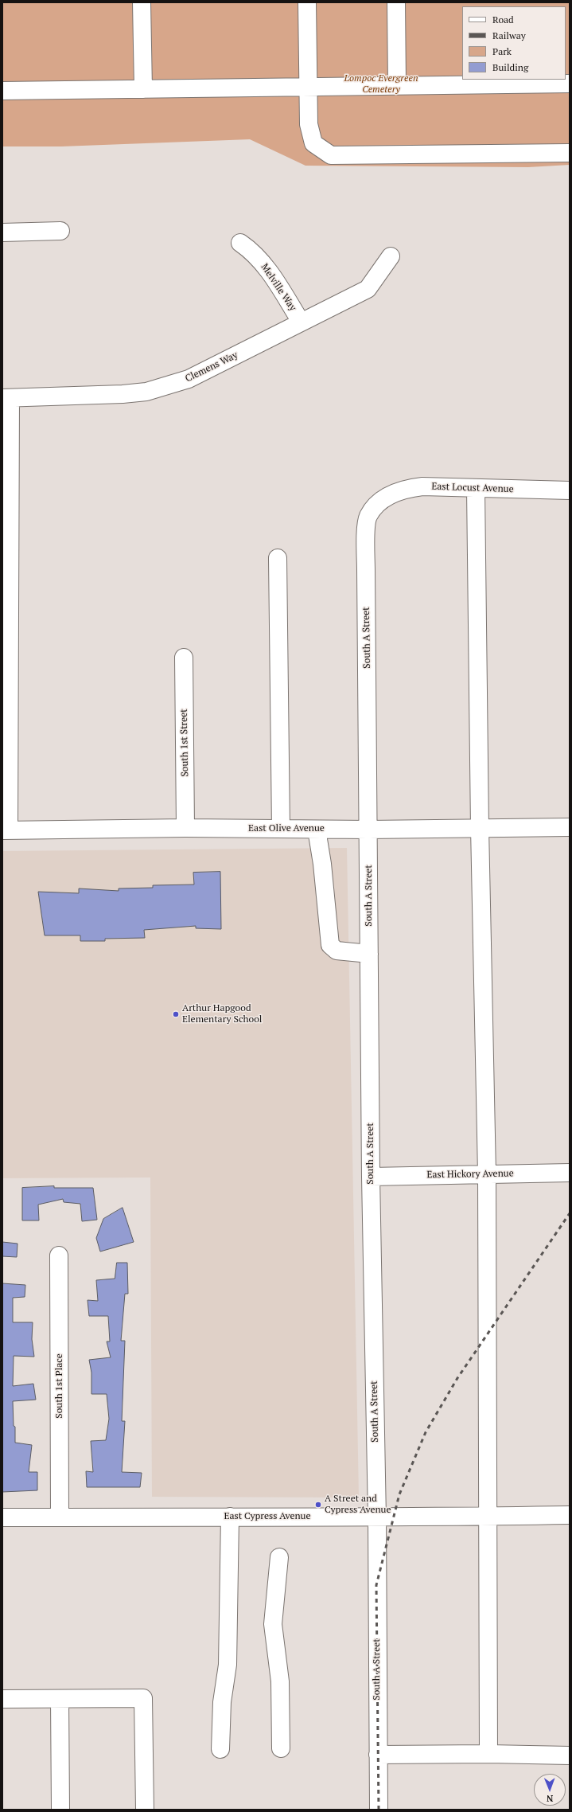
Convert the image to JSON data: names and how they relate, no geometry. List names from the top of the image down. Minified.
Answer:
{"streets":{"street":["Melville Way","Clemens Way","East Locust Avenue","South A Street","South 1st Street","East Olive Avenue","East Hickory Avenue","South 1st Place","East Cypress Avenue"]},"crossings":[["Melville Way","Clemens Way"],["East Locust Avenue","South A Street"],["South A Street","East Olive Avenue"],["South A Street","East Hickory Avenue"],["South A Street","East Cypress Avenue"],["South 1st Street","East Olive Avenue"],["South 1st Place","East Cypress Avenue"]],"parks":["Lompoc Evergreen Cemetery"],"places":["Arthur Hapgood Elementary School","A Street and Cypress Avenue"],"legend":["Road","Railway","Park","Building"],"north":"bottom"}
